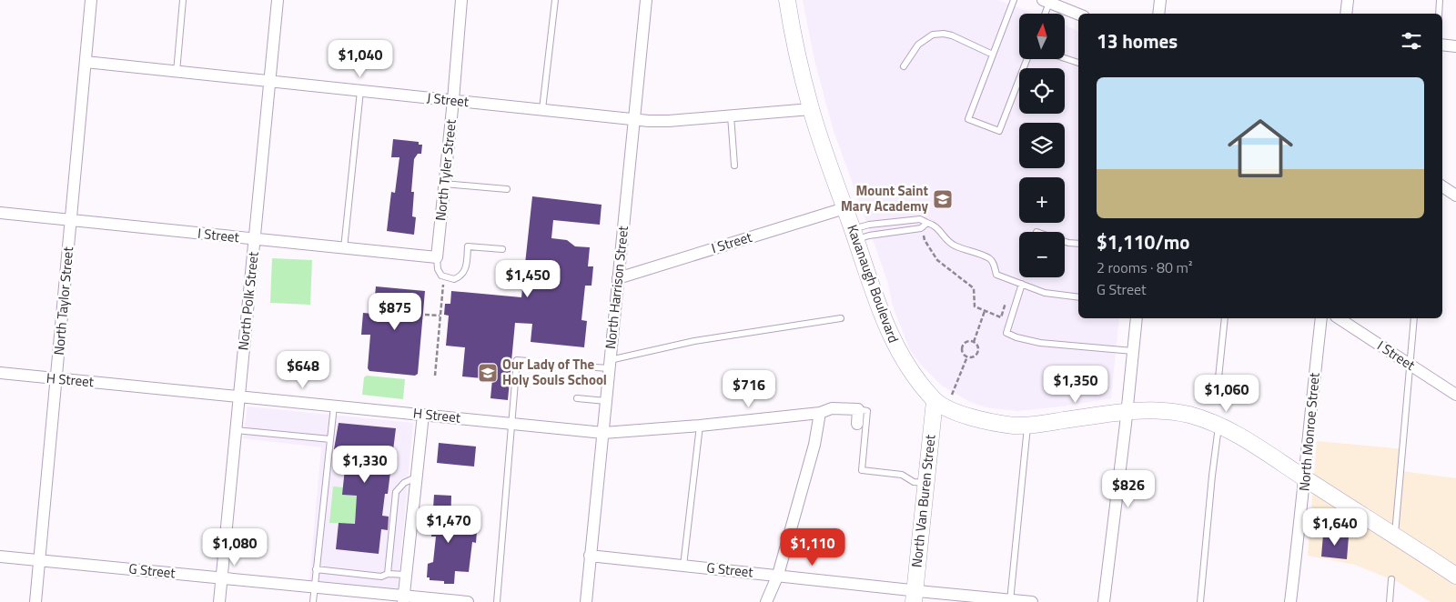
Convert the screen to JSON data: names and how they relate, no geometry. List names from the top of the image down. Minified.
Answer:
{"streets":{"street":["J Street","North Tyler Street","I Street","Kavanaugh Boulevard","North Harrison Street","North Taylor Street","North Polk Street","H Street","North Monroe Street","North Van Buren Street","G Street"]},"crossings":[["J Street","North Tyler Street"],["J Street","Kavanaugh Boulevard"],["J Street","North Harrison Street"],["J Street","North Taylor Street"],["J Street","North Polk Street"],["North Tyler Street","I Street"],["I Street","Kavanaugh Boulevard"],["I Street","North Harrison Street"],["I Street","North Taylor Street"],["I Street","North Polk Street"],["Kavanaugh Boulevard","North Monroe Street"],["Kavanaugh Boulevard","North Van Buren Street"],["North Harrison Street","H Street"],["North Harrison Street","G Street"],["North Taylor Street","H Street"],["North Taylor Street","G Street"],["North Polk Street","H Street"],["North Polk Street","G Street"],["North Van Buren Street","G Street"]],"places":{"school or university":["Mount Saint Mary Academy","Our Lady of The Holy Souls School"]},"north":"top","page":{"map_buttons":["+","−"],"heading":"13 homes","price":["$1,040","$1,450","$875","$648","$1,350","$716","$1,060","$1,330","$826","$1,470","$1,640","$1,080","$1,110"],"list":[{"name":"$1,110/mo","note":"2 rooms · 80 m² · G Street"}]}}
